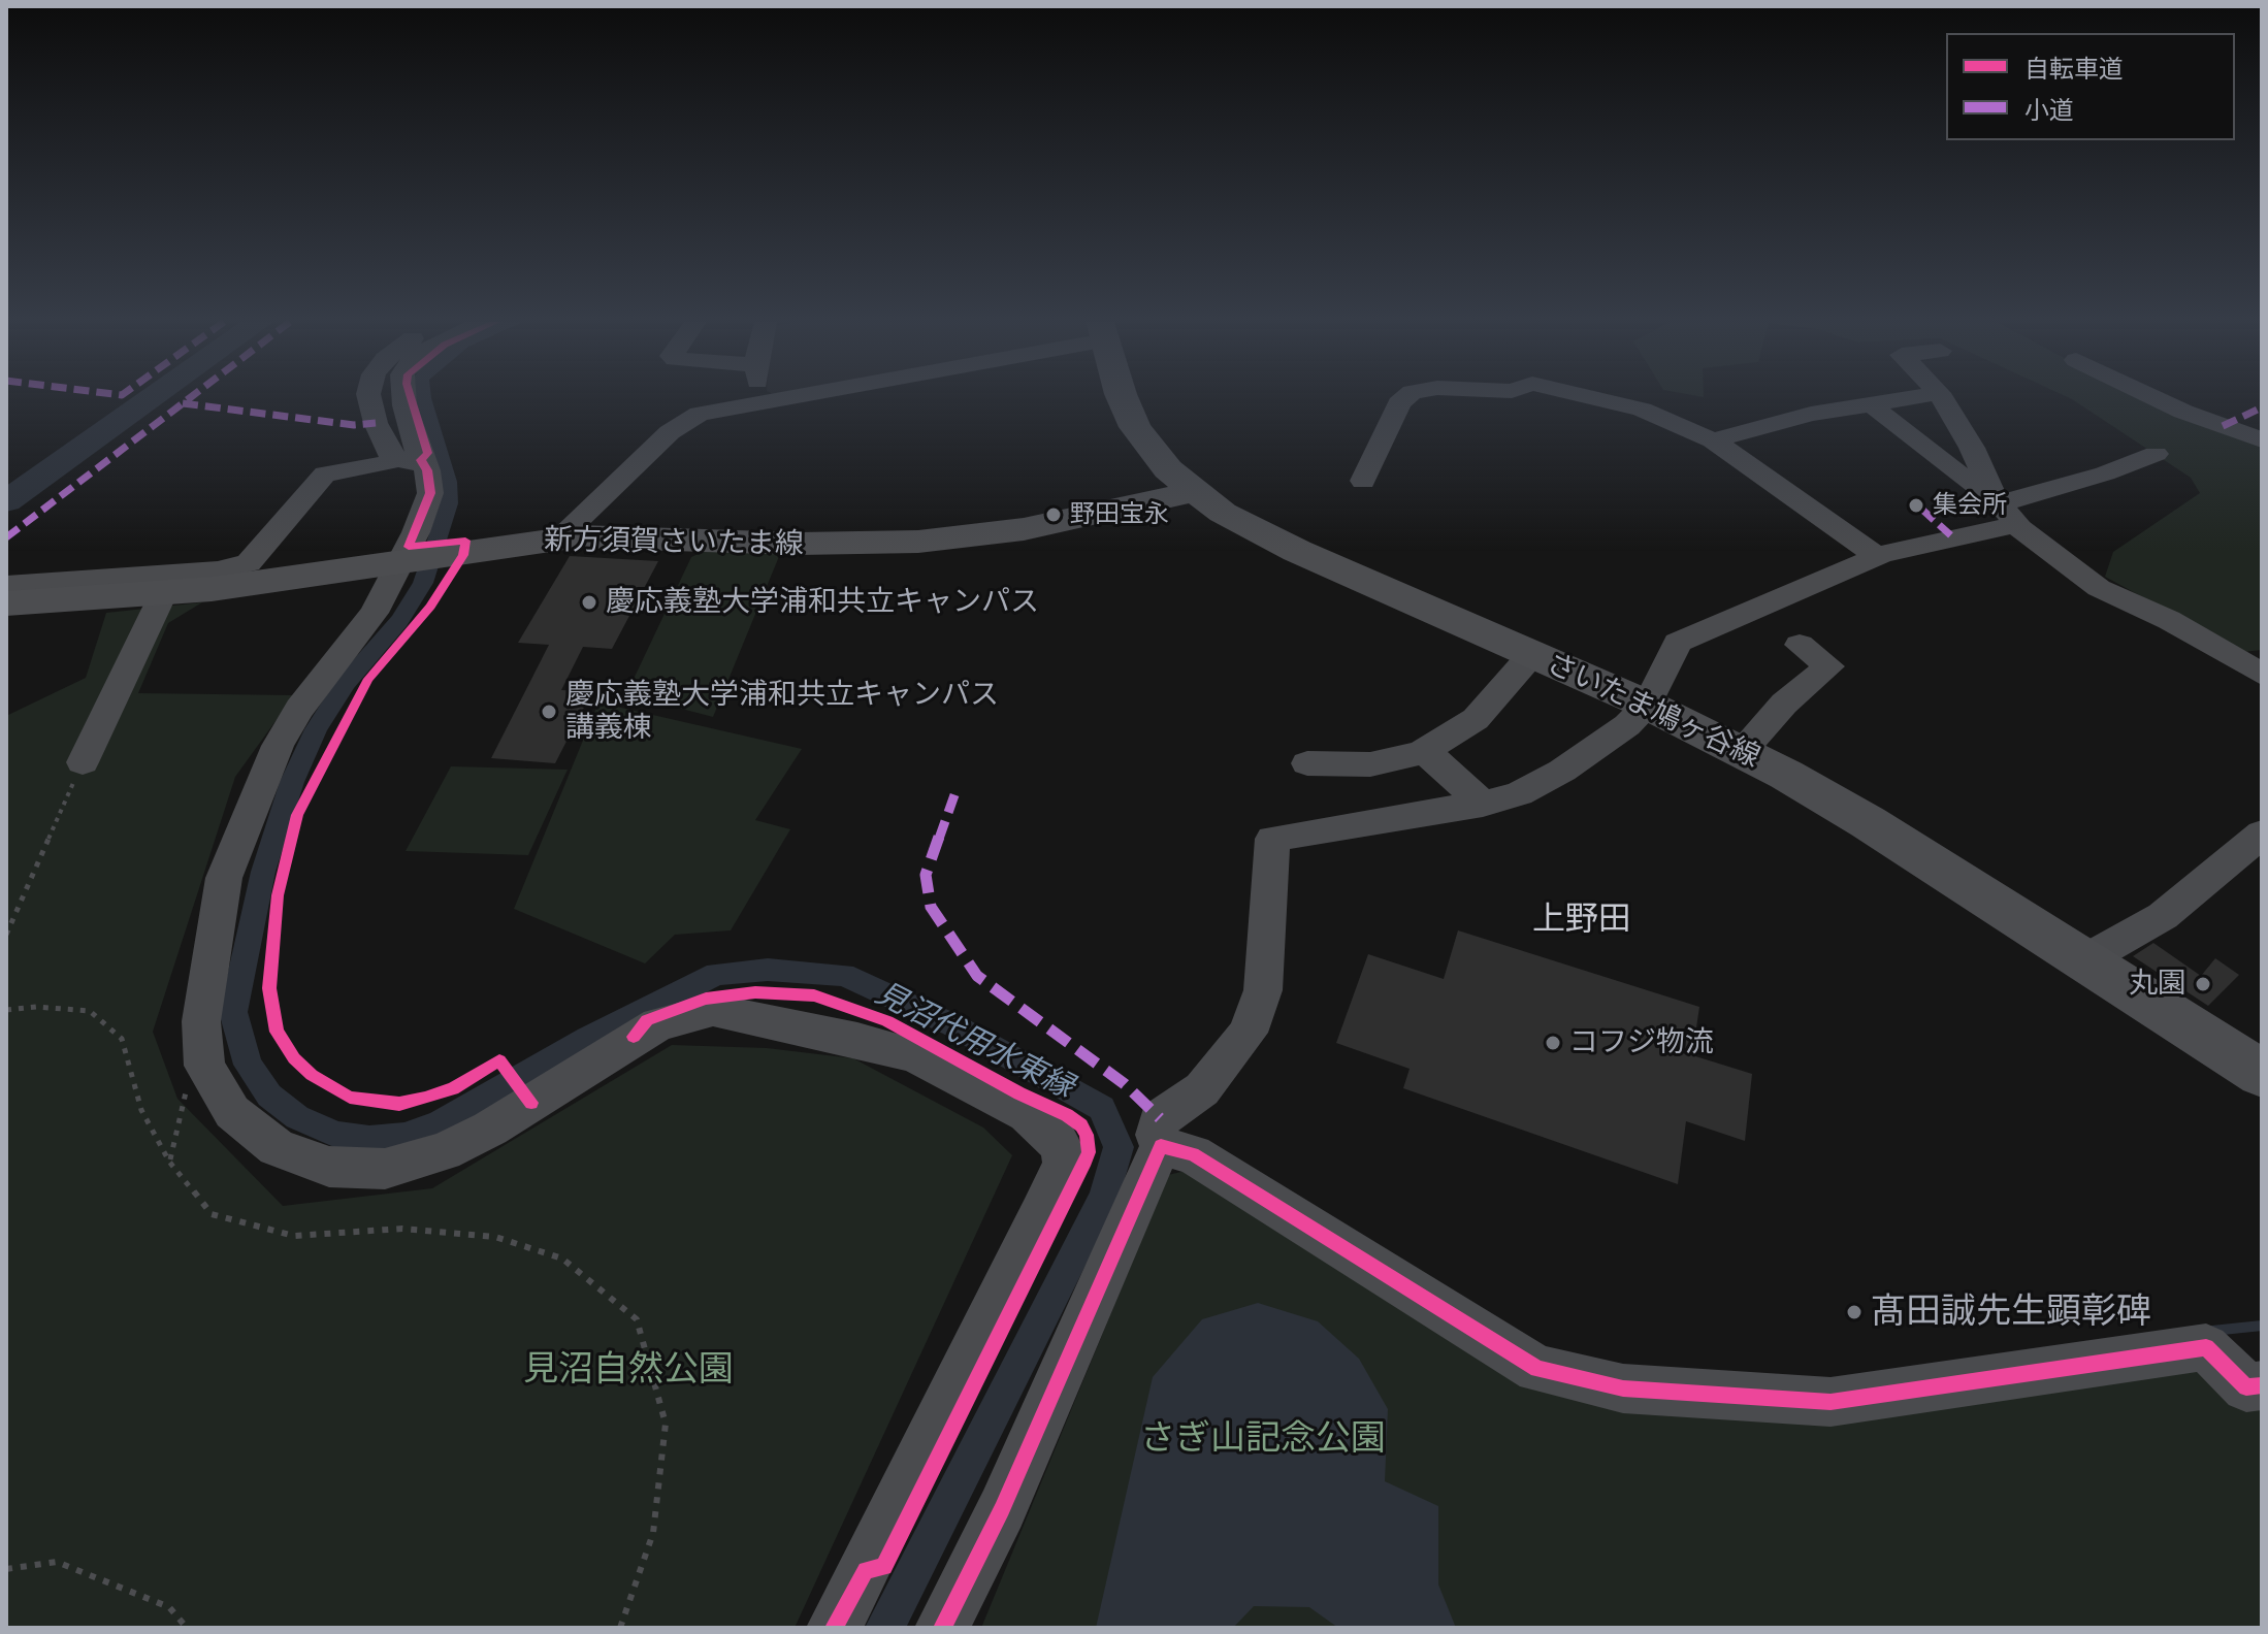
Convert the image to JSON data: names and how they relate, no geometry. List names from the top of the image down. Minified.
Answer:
{"streets":{"main road":["新方須賀さいたま線","さいたま鳩ヶ谷線"]},"crossings":[["新方須賀さいたま線","さいたま鳩ヶ谷線"]],"districts":["上野田"],"water":["見沼代用水東縁"],"parks":["見沼自然公園","さぎ山記念公園"],"places":["集会所","野田宝永","慶応義塾大学浦和共立キャンパス","慶応義塾大学浦和共立キャンパス 講義棟","丸園","コフジ物流","髙田誠先生顕彰碑"],"legend":["自転車道","小道"]}
